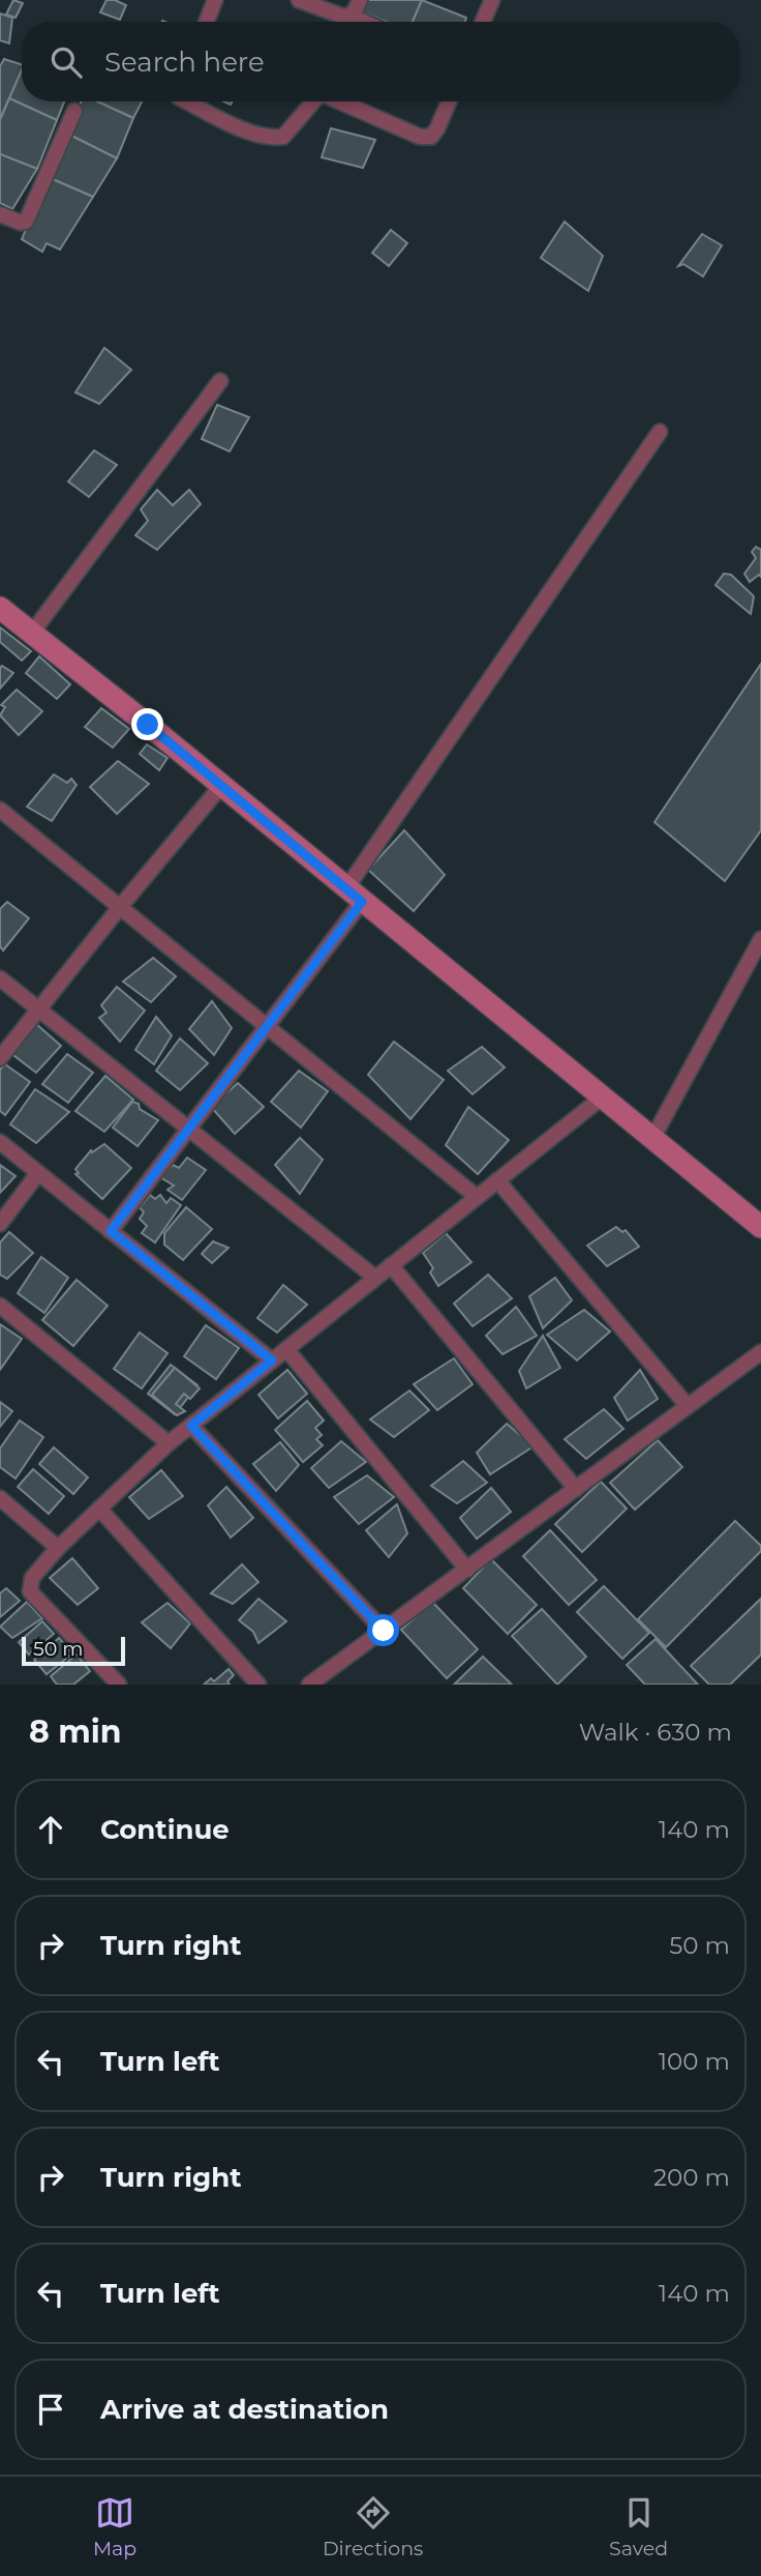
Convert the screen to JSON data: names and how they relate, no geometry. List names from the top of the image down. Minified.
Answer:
{"scale_bar":"50 m","page":{"search":"Search here","scale":"50 m","heading":["8 min","Walk · 630 m"],"list":[["Continue","140 m"],["Turn right","50 m"],["Turn left","100 m"],["Turn right","200 m"],["Turn left","140 m"],"Arrive at destination"],"nav":["Map","Directions","Saved"]}}
